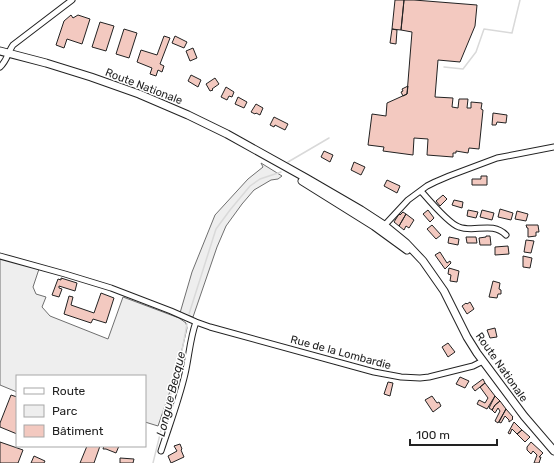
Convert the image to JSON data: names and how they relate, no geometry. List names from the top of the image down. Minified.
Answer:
{"streets":{"street":["Route Nationale","Rue de la Lombardie"]},"crossings":[["Route Nationale","Rue de la Lombardie"]],"water":["Longue Becque"],"legend":["Route","Parc","Bâtiment"],"scale_bar":"100 m"}
